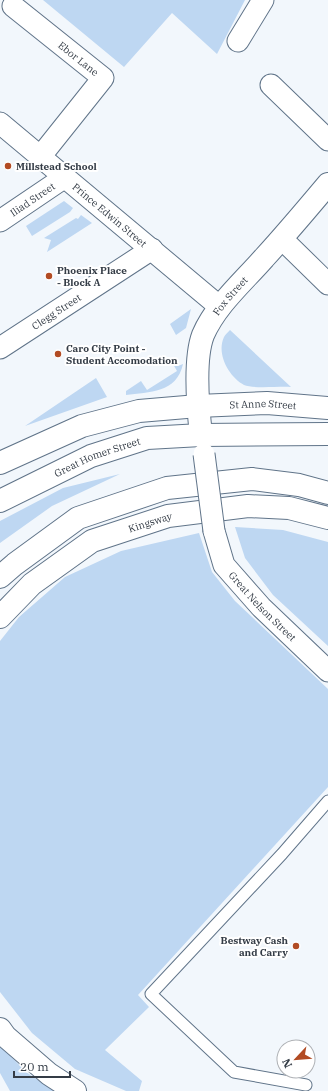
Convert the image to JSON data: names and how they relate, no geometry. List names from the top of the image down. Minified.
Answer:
{"streets":{"main road":["Fox Street","St Anne Street","Great Homer Street","Kingsway"],"street":["Ebor Lane","Iliad Street","Prince Edwin Street","Clegg Street","Great Nelson Street"]},"crossings":[["Ebor Lane","Prince Edwin Street"],["Iliad Street","Prince Edwin Street"],["Prince Edwin Street","Fox Street"],["Prince Edwin Street","Clegg Street"],["Fox Street","St Anne Street"],["Fox Street","Great Homer Street"],["Fox Street","Great Nelson Street"],["Great Homer Street","Great Nelson Street"]],"places":["Millstead School","Phoenix Place - Block A","Caro City Point - Student Accomodation","Bestway Cash and Carry"],"scale_bar":"20 m","north":"bottom left"}
